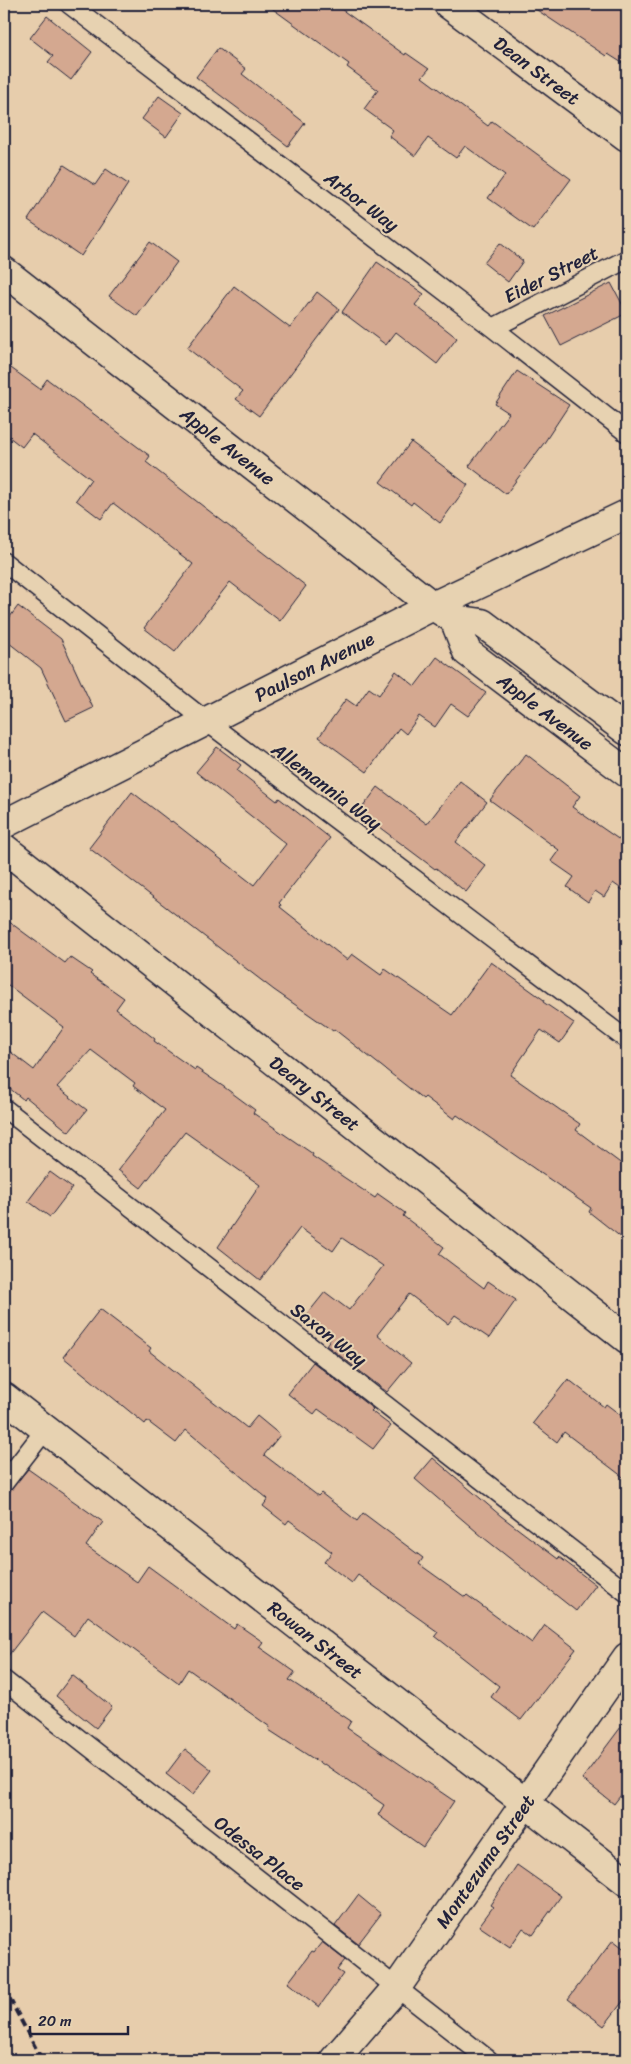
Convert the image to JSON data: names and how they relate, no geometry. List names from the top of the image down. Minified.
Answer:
{"streets":{"street":["Dean Street","Apple Avenue","Paulson Avenue","Deary Street","Rowan Street","Montezuma Street"],"lane":["Arbor Way","Eider Street","Allemannia Way","Saxon Way","Odessa Place"]},"crossings":[["Arbor Way","Eider Street"],["Apple Avenue","Paulson Avenue"],["Paulson Avenue","Allemannia Way"],["Rowan Street","Montezuma Street"],["Odessa Place","Montezuma Street"]],"scale_bar":"20 m"}
